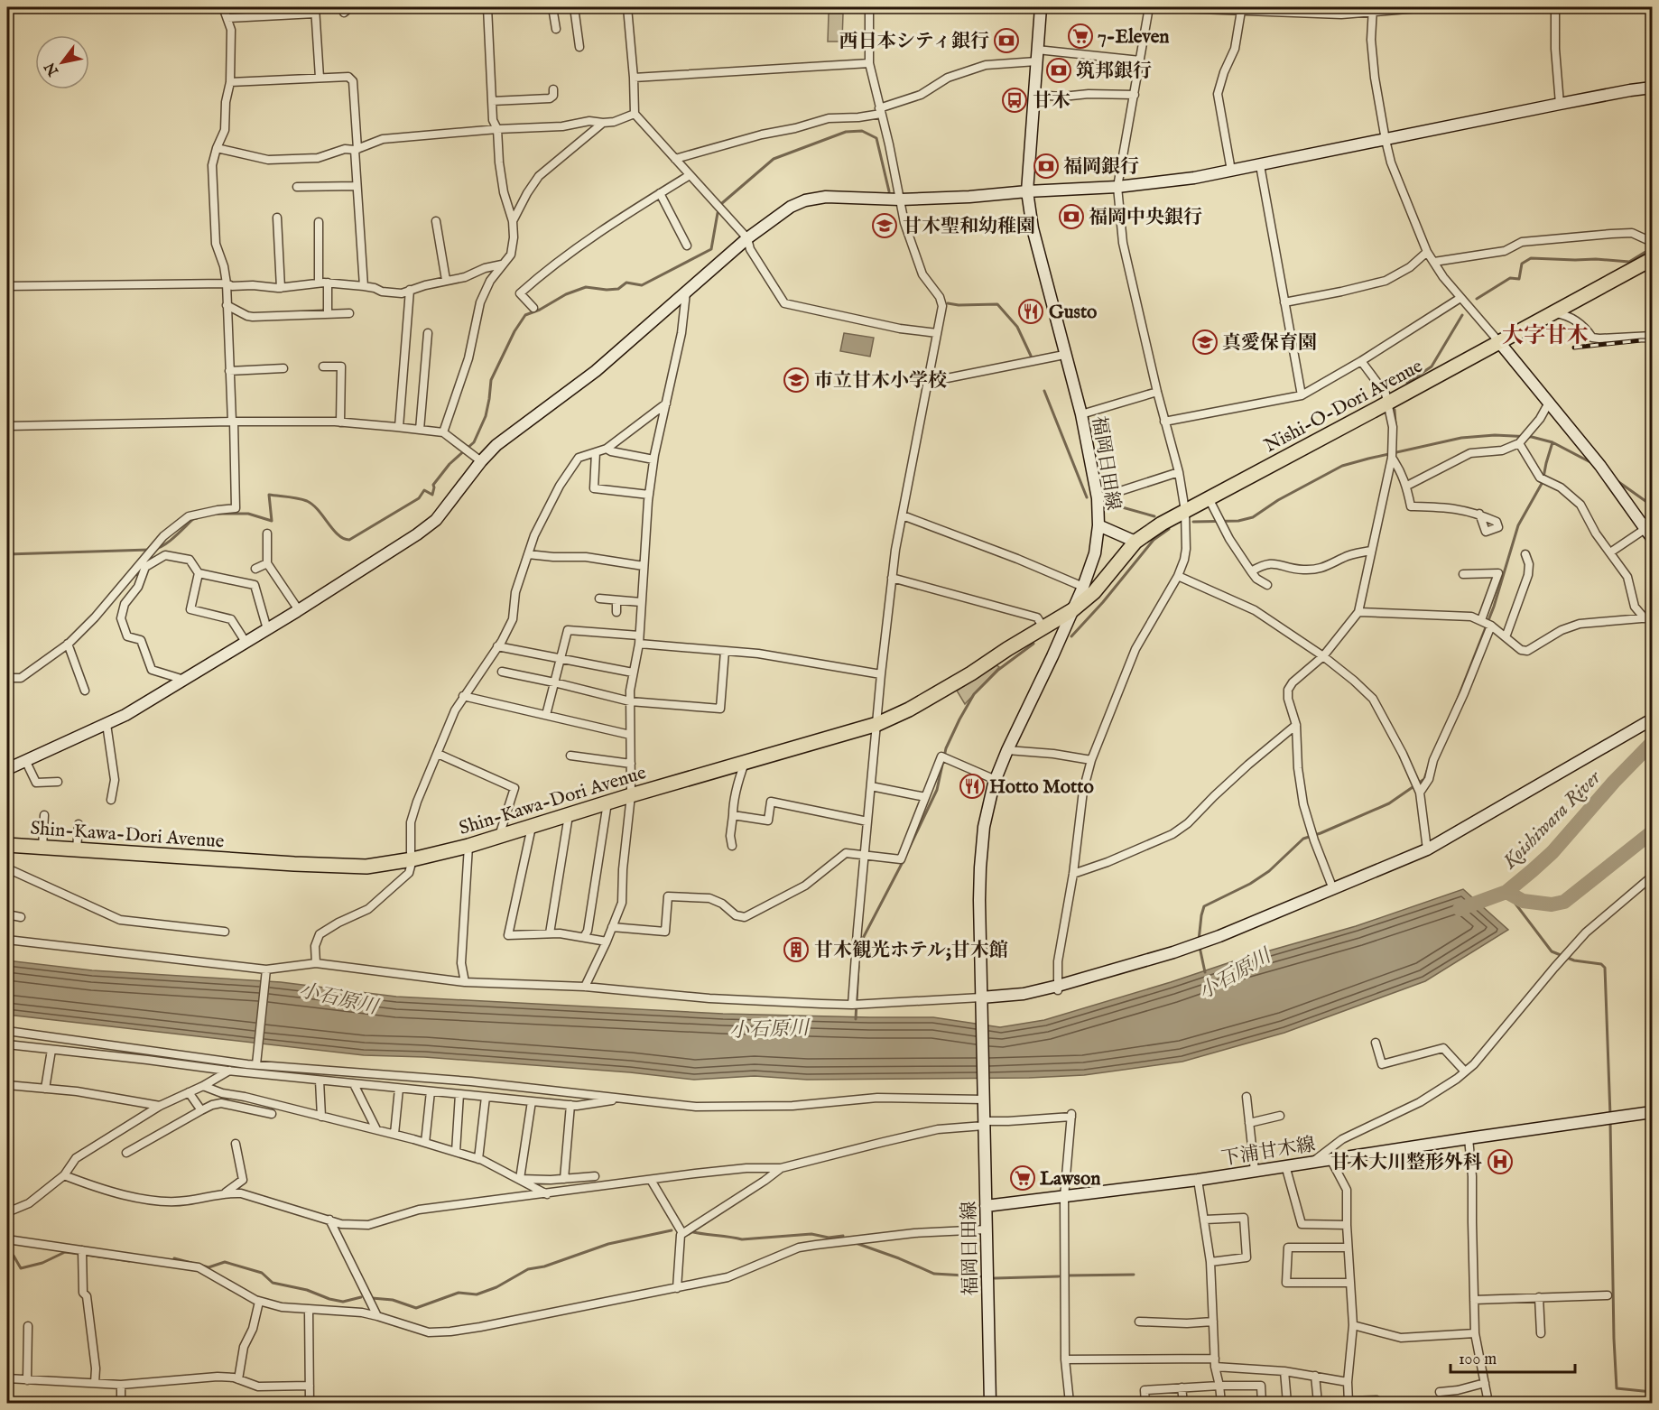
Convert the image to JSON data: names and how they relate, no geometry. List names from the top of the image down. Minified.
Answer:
{"streets":{"highway":["Nishi-O-Dori Avenue","Shin-Kawa-Dori Avenue"],"street":["福岡日田線","下浦甘木線"]},"crossings":[["Nishi-O-Dori Avenue","福岡日田線"],["Nishi-O-Dori Avenue","Shin-Kawa-Dori Avenue"],["福岡日田線","Shin-Kawa-Dori Avenue"],["福岡日田線","下浦甘木線"]],"districts":["大字甘木"],"water":["Koishiwara River","小石原川"],"places":{"supermarket":["7-Eleven","Lawson"],"bank":["西日本シティ銀行","筑邦銀行","福岡銀行","福岡中央銀行"],"bus stop":["甘木"],"school or university":["甘木聖和幼稚園","真愛保育園","市立甘木小学校"],"restaurant":["Gusto","Hotto Motto"],"building":["甘木観光ホテル;甘木館"],"hospital":["甘木大川整形外科"]},"scale_bar":"100 m","north":"bottom left"}
